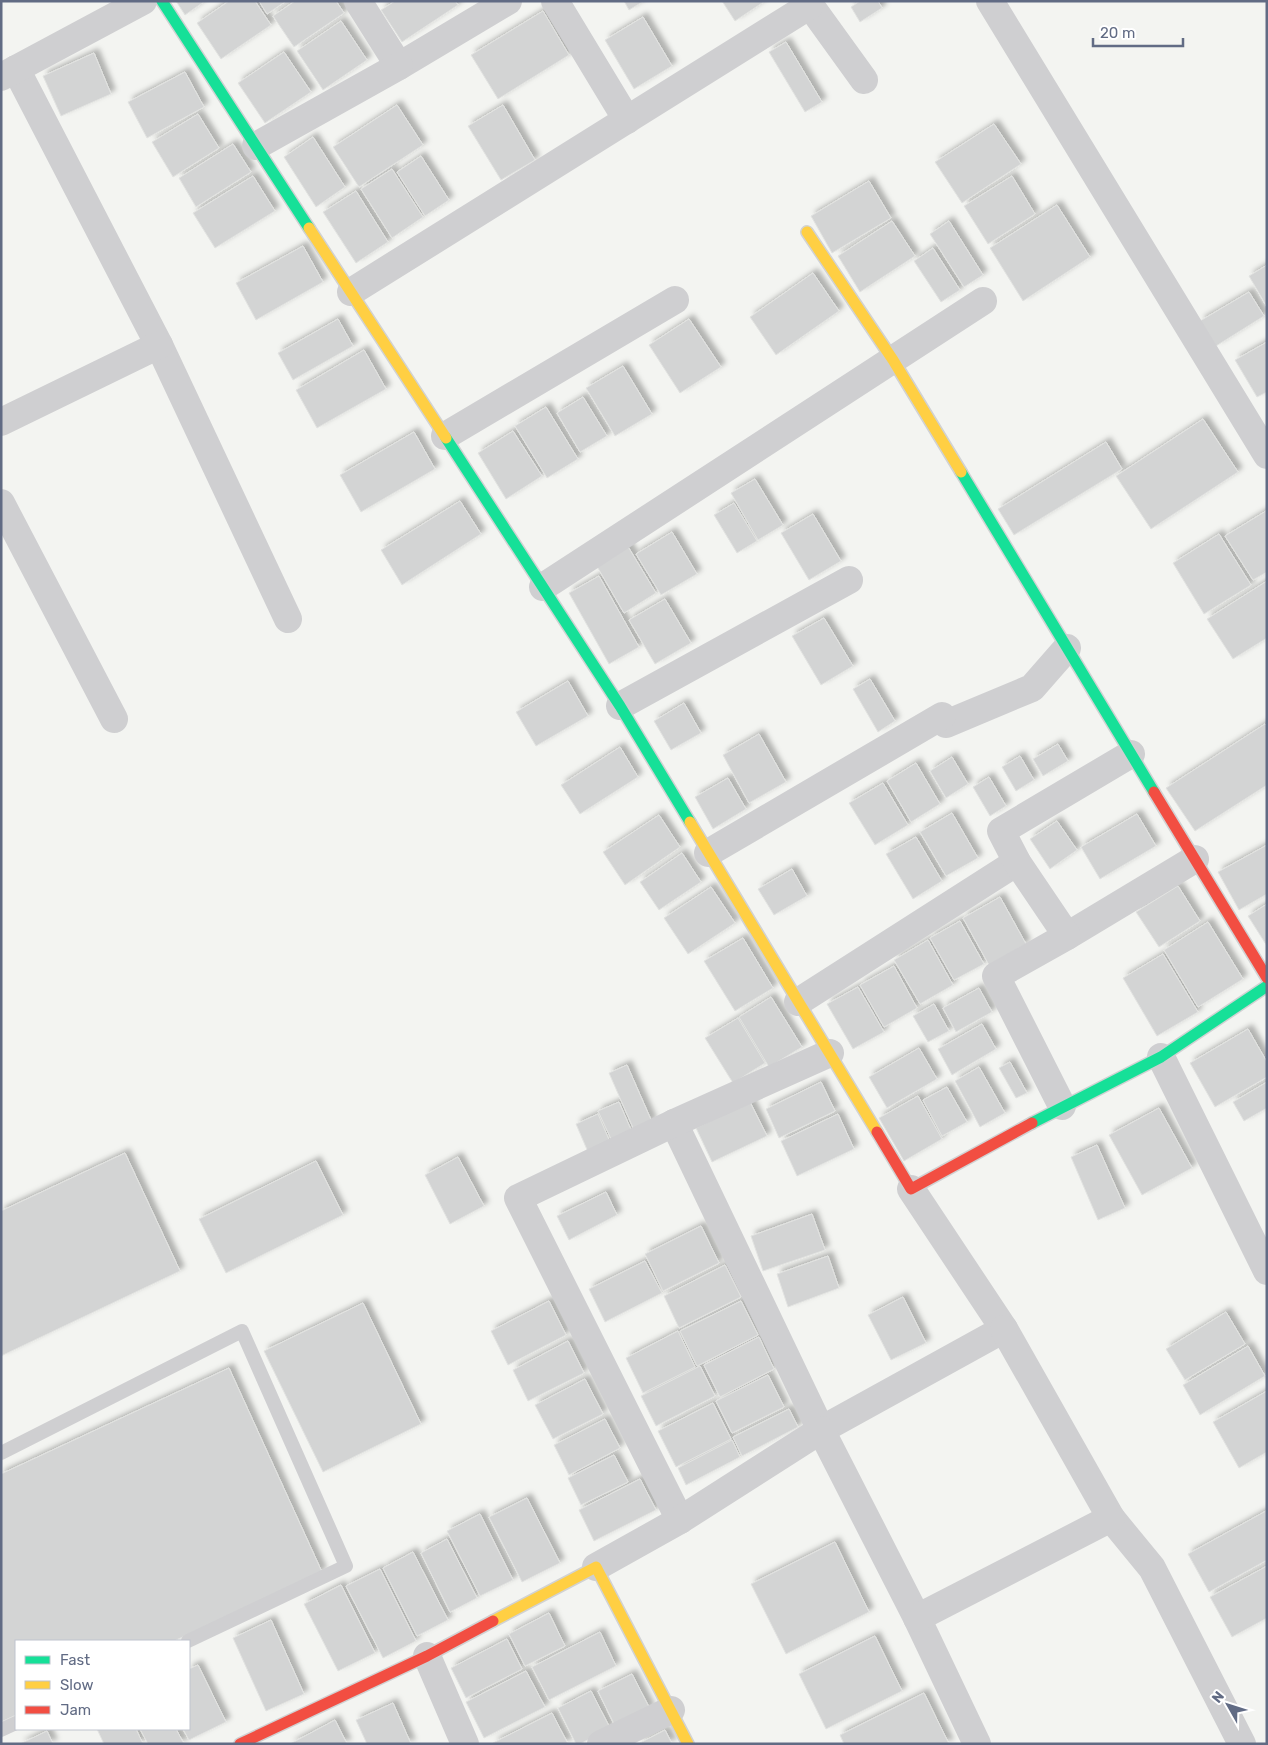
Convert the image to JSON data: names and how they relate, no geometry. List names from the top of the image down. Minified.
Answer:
{"legend":["Fast","Slow","Jam"],"scale_bar":"20 m","north":"top left"}
